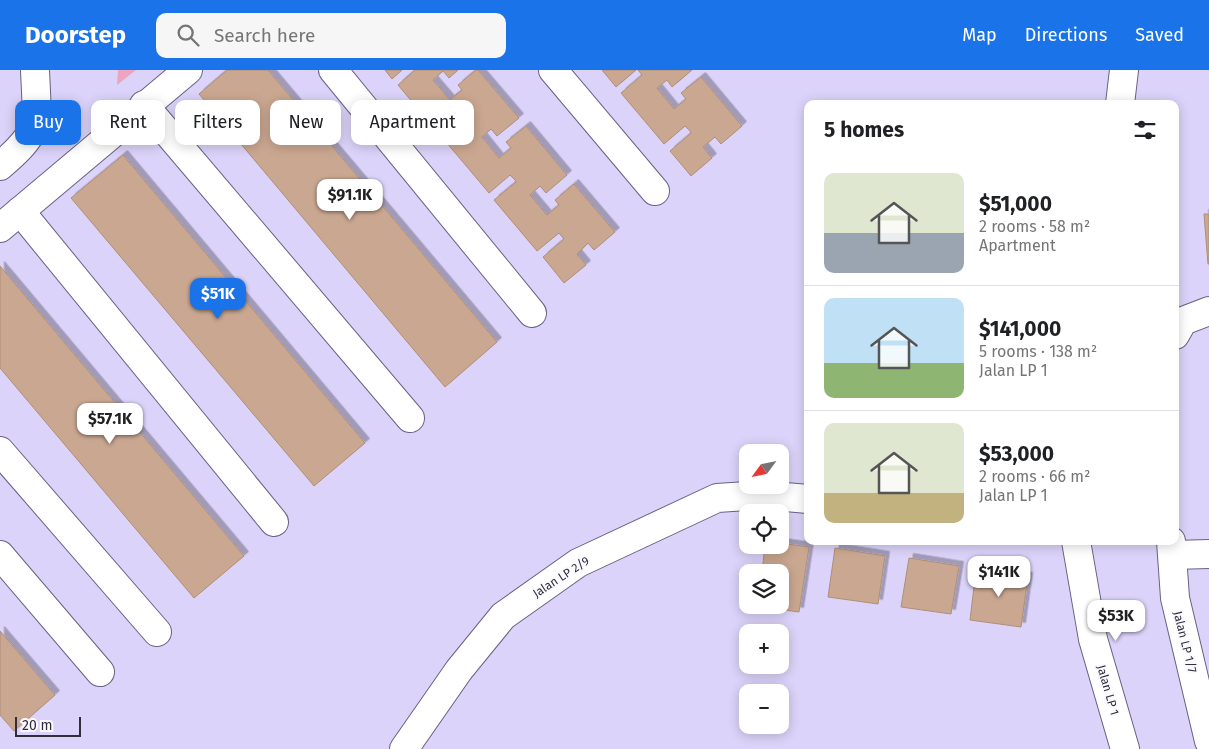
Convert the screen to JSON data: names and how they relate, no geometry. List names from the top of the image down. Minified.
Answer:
{"streets":{"street":["Jalan LP 2/9","Jalan LP 1/7","Jalan LP 1"]},"scale_bar":"20 m","north":"bottom left","page":{"header":"Doorstep","search":"Search here","nav":["Map","Directions","Saved"],"chip":["Buy","Rent","Filters","New","Apartment"],"heading":"5 homes","list":[{"name":"$51,000","note":"2 rooms · 58 m² · Apartment"},{"name":"$141,000","note":"5 rooms · 138 m² · Jalan LP 1"},{"name":"$53,000","note":"2 rooms · 66 m² · Jalan LP 1"}],"price":["$91.1K","$51K","$57.1K","$141K","$53K"],"map_buttons":["+","−"],"scale":"20 m"}}
